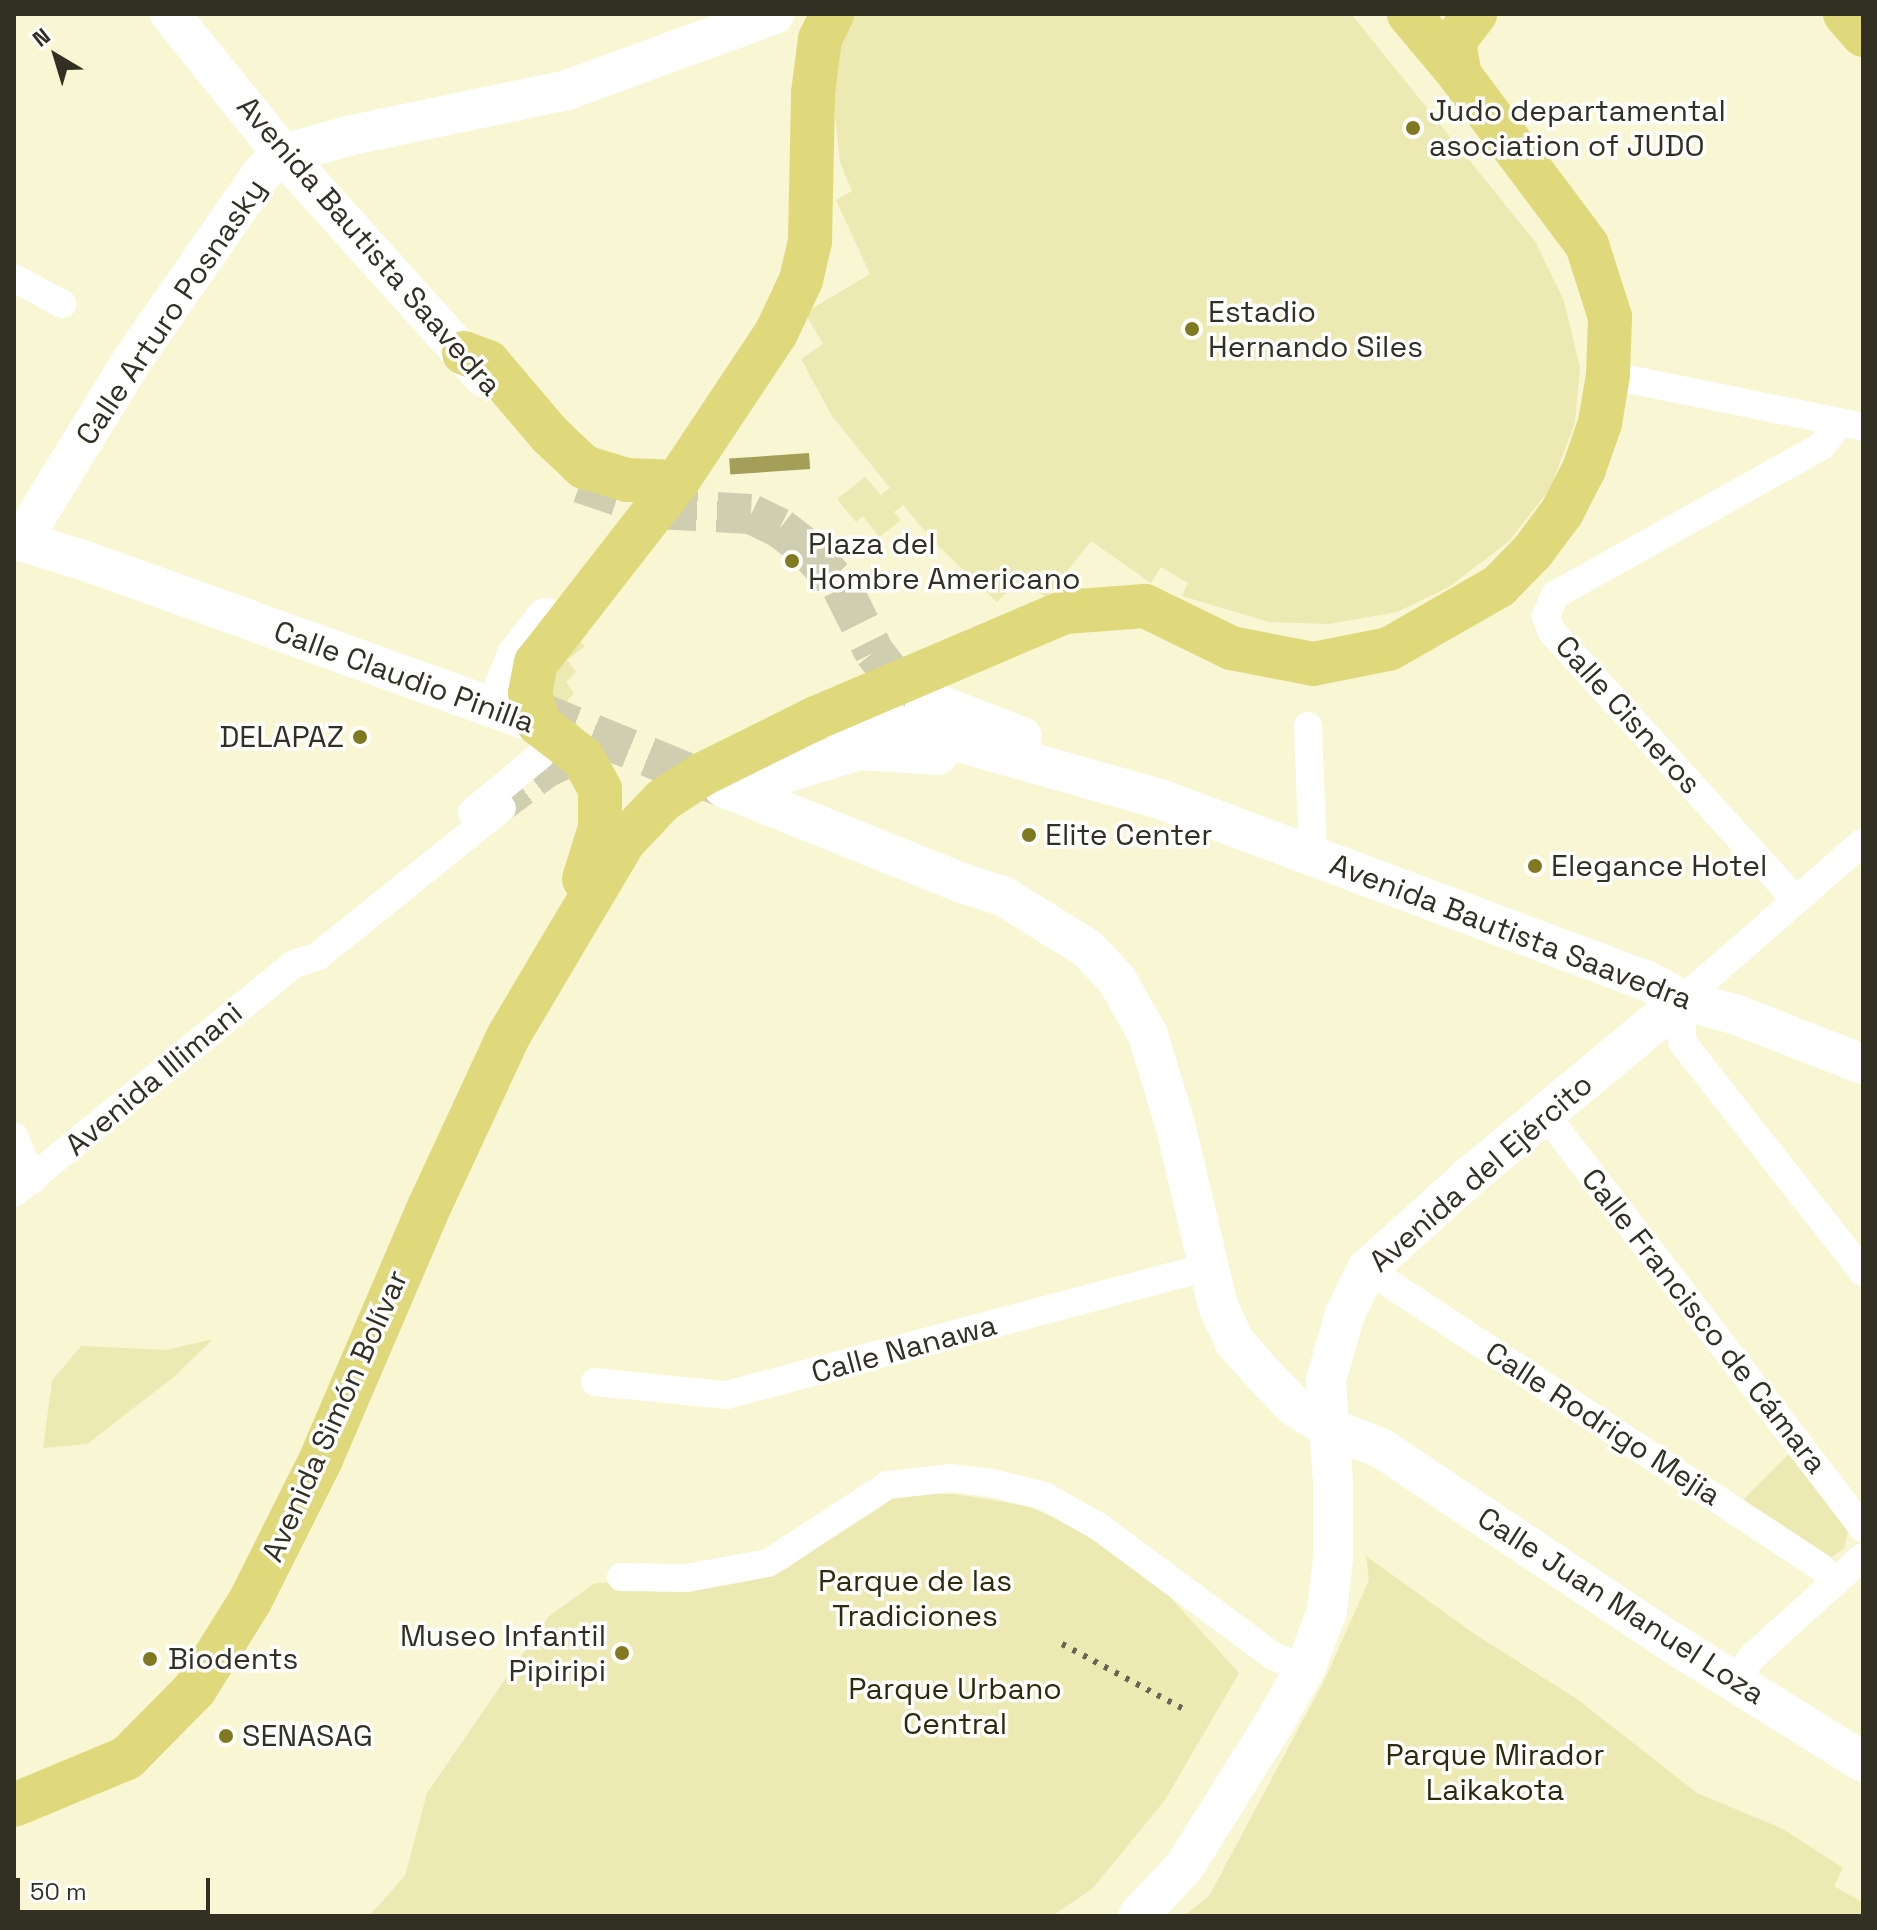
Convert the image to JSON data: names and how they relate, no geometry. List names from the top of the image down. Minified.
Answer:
{"streets":{"main road":["Avenida Bautista Saavedra","Calle Arturo Posnasky","Calle Claudio Pinilla","Avenida del Ejército","Avenida Simón Bolívar","Calle Juan Manuel Loza"],"street":["Calle Cisneros","Avenida Illimani","Calle Francisco de Cámara","Calle Nanawa","Calle Rodrigo Mejia"]},"crossings":[["Avenida Bautista Saavedra","Calle Arturo Posnasky"],["Avenida Bautista Saavedra","Avenida del Ejército"],["Calle Arturo Posnasky","Calle Claudio Pinilla"],["Calle Claudio Pinilla","Avenida Illimani"],["Calle Claudio Pinilla","Avenida Simón Bolívar"],["Avenida del Ejército","Calle Francisco de Cámara"],["Avenida del Ejército","Calle Rodrigo Mejia"],["Avenida del Ejército","Calle Juan Manuel Loza"]],"parks":["Parque de las Tradiciones","Parque Urbano Central","Parque Mirador Laikakota"],"places":["Judo departamental asociation of JUDO","Estadio Hernando Siles","Plaza del Hombre Americano","DELAPAZ","Elite Center","Elegance Hotel","Museo Infantil Pipiripi","Biodents","SENASAG"],"scale_bar":"50 m","north":"top left"}
